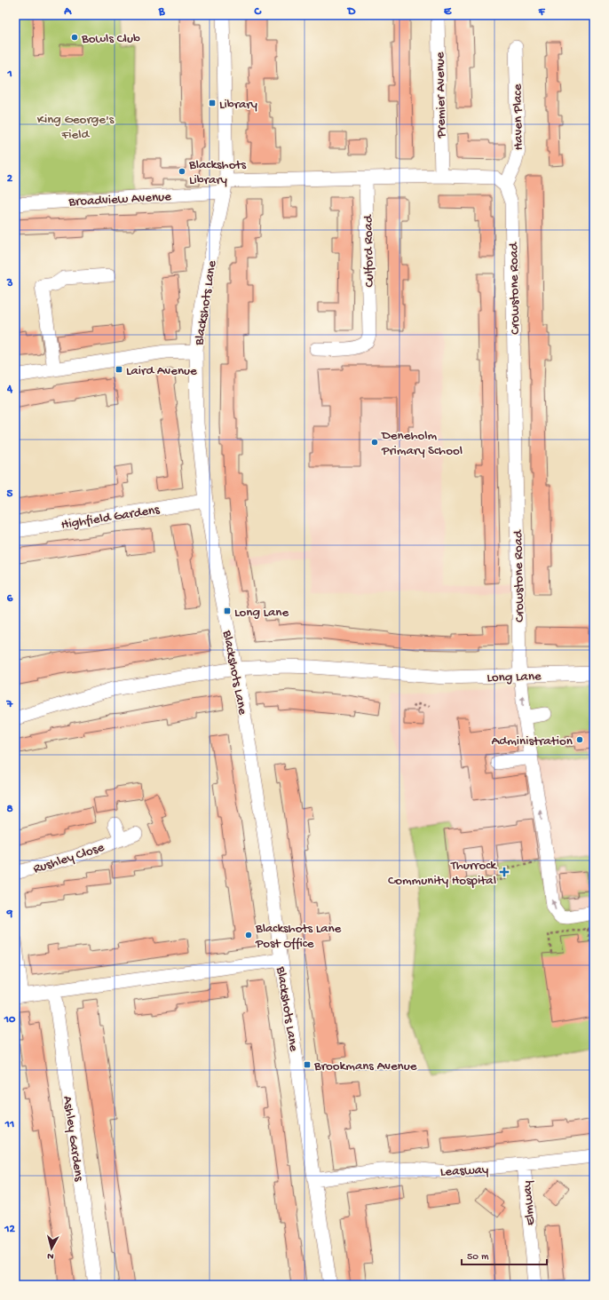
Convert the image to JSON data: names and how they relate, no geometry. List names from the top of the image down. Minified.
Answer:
{"streets":{"street":["Premier Avenue","Haven Place","Broadview Avenue","Culford Road","Crowstone Road","Blackshots Lane","Highfield Gardens","Long Lane","Rushley Close","Ashley Gardens","Leasway","Elmway"]},"crossings":[["Haven Place","Crowstone Road"],["Broadview Avenue","Blackshots Lane"],["Crowstone Road","Long Lane"],["Blackshots Lane","Highfield Gardens"],["Blackshots Lane","Long Lane"],["Blackshots Lane","Leasway"],["Leasway","Elmway"]],"parks":["King George's Field"],"places":{"other":["Bowls Club","Blackshots Library","Deneholm Primary School","Administration","Blackshots Lane Post Office"],"transit":["Library","Laird Avenue","Long Lane","Brookmans Avenue"],"health":["Thurrock Community Hospital"]},"scale_bar":"50 m","north":"bottom","grid":{"columns":["A","B","C","D","E","F"],"rows":["1","2","3","4","5","6","7","8","9","10","11","12"]}}
